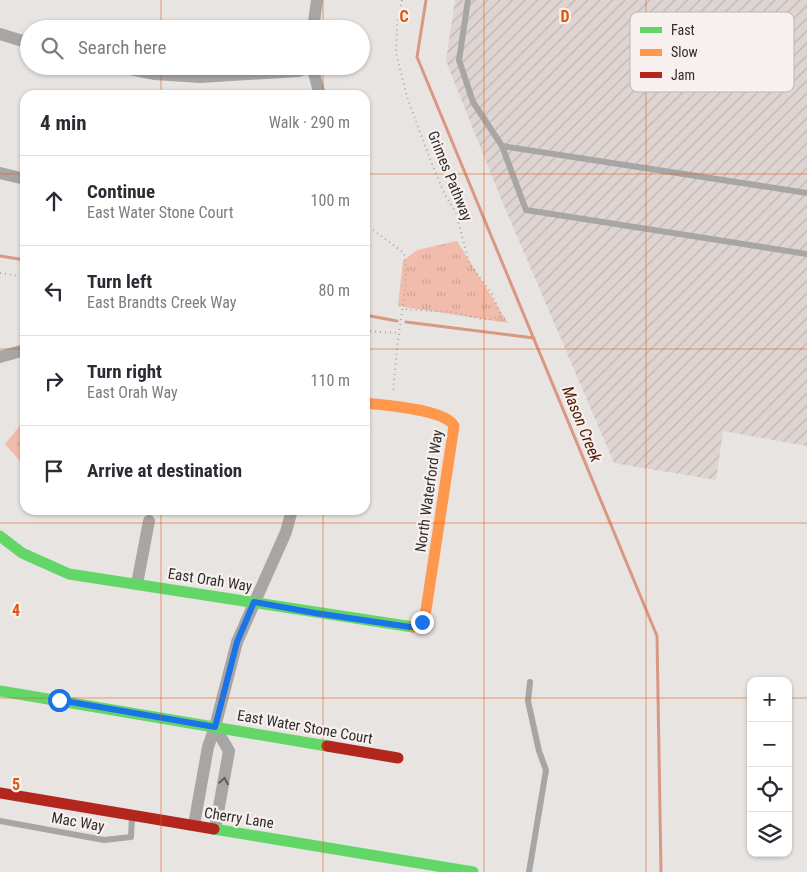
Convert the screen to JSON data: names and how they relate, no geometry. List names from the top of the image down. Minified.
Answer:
{"streets":{"street":["North Waterford Way","East Orah Way","East Water Stone Court","Cherry Lane"],"lane":["Mac Way"],"path":["Grimes Pathway"]},"crossings":[["North Waterford Way","East Orah Way"],["Cherry Lane","Mac Way"]],"water":["Mason Creek"],"legend":["Fast","Slow","Jam"],"page":{"search":"Search here","heading":["4 min","Walk · 290 m"],"list":[["Continue","East Water Stone Court","100 m"],["Turn left","East Brandts Creek Way","80 m"],["Turn right","East Orah Way","110 m"],"Arrive at destination"],"map_buttons":["+","−"]},"grid":{"columns":["C","D"],"rows":["4","5"]}}
